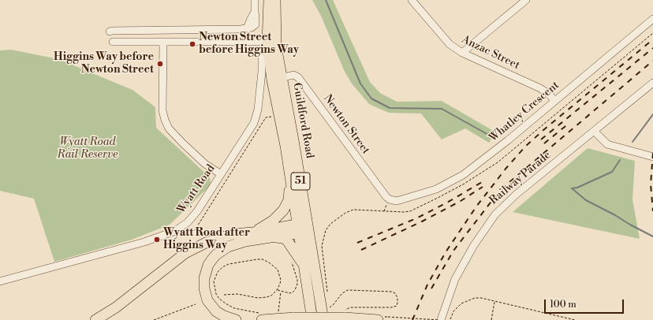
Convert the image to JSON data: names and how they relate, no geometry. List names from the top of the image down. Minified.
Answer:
{"streets":{"highway":["Guildford Road","51"],"street":["Anzac Street","Whatley Crescent","Newton Street","Railway Parade","Wyatt Road"]},"crossings":[["Anzac Street","Whatley Crescent"],["Whatley Crescent","Newton Street"],["Guildford Road","Newton Street"]],"parks":["Wyatt Road Rail Reserve"],"places":["Newton Street before Higgins Way","Higgins Way before Newton Street","Wyatt Road after Higgins Way"],"scale_bar":"100 m"}
